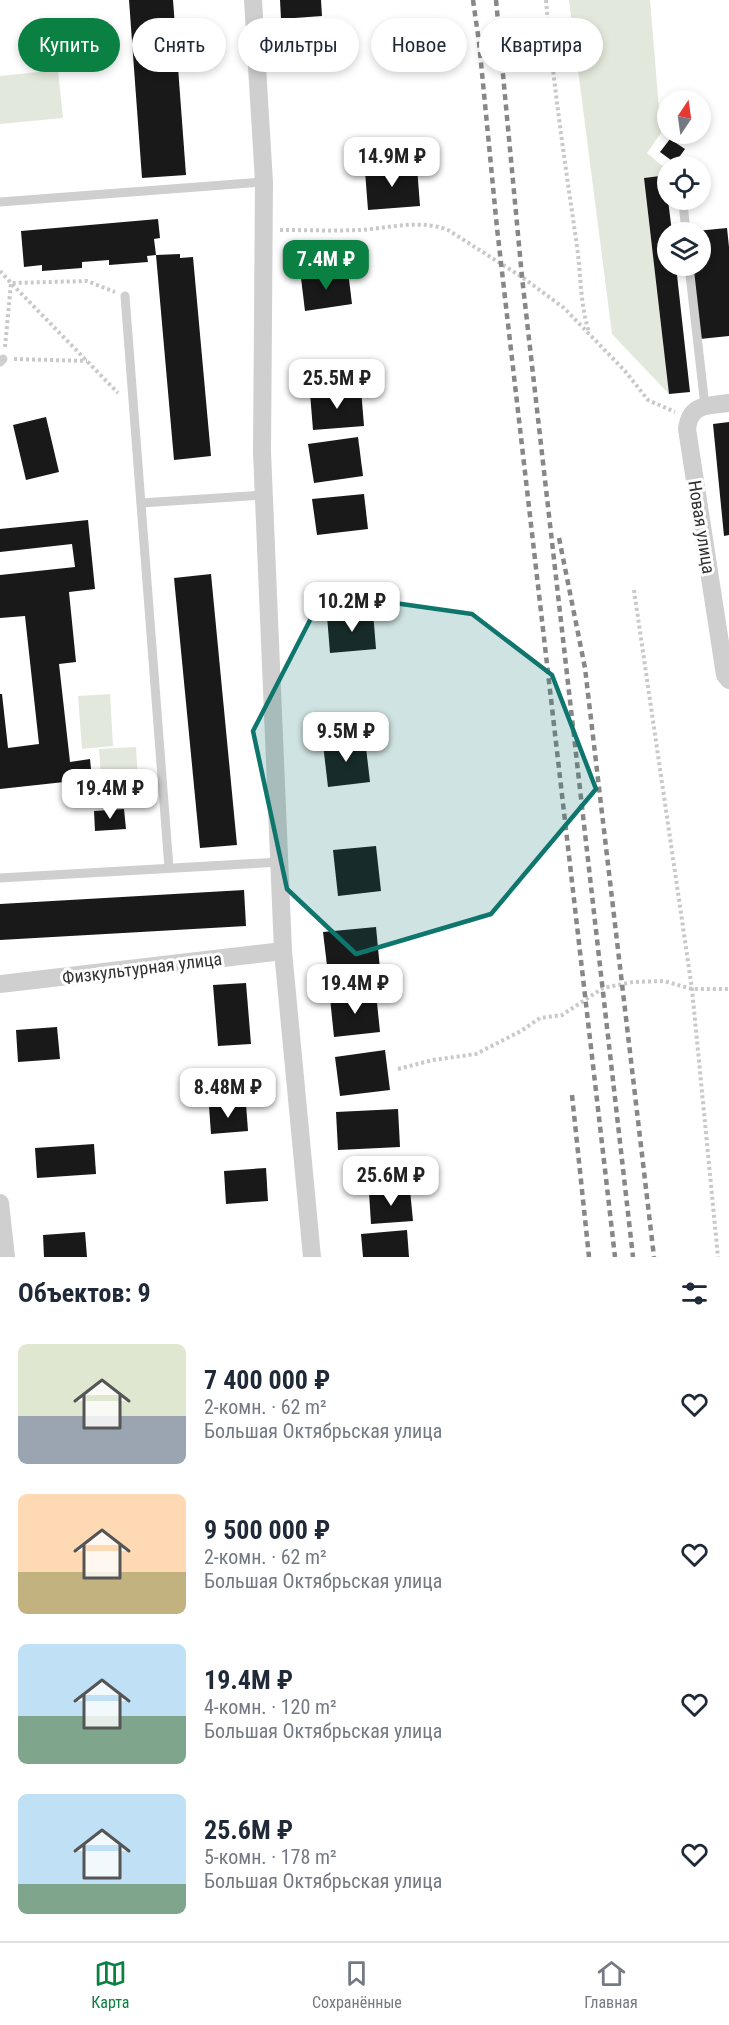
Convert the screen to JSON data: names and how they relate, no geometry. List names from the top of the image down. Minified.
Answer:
{"streets":{"street":["Новая улица","Физкультурная улица"]},"north":"top","page":{"chip":["Купить","Снять","Фильтры","Новое","Квартира"],"price":["14.9M ₽","7.4M ₽","25.5M ₽","10.2M ₽","9.5M ₽","19.4M ₽","19.4M ₽","8.48M ₽","25.6M ₽"],"heading":"Объектов: 9","list":[{"name":"7 400 000 ₽","note":"2-комн. · 62 m² · Большая Октябрьская улица"},{"name":"9 500 000 ₽","note":"2-комн. · 62 m² · Большая Октябрьская улица"},{"name":"19.4M ₽","note":"4-комн. · 120 m² · Большая Октябрьская улица"},{"name":"25.6M ₽","note":"5-комн. · 178 m² · Большая Октябрьская улица"}],"tabs":["Карта","Сохранённые","Главная"]}}
